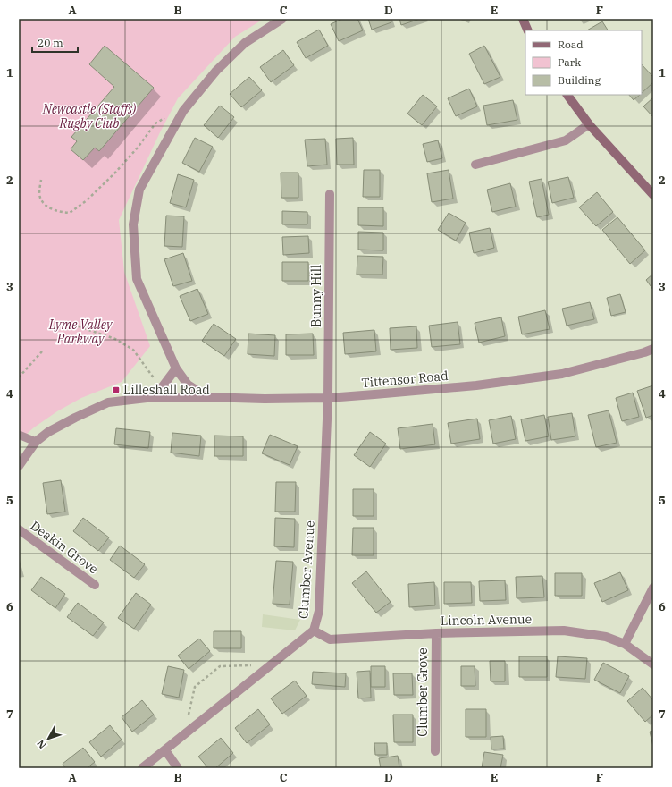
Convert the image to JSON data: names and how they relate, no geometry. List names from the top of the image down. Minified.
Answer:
{"streets":{"street":["Bunny Hill","Tittensor Road","Deakin Grove","Clumber Avenue","Lincoln Avenue","Clumber Grove"]},"crossings":[["Bunny Hill","Tittensor Road"],["Bunny Hill","Clumber Avenue"],["Tittensor Road","Clumber Avenue"],["Clumber Avenue","Lincoln Avenue"],["Lincoln Avenue","Clumber Grove"]],"parks":["Newcastle (Staffs) Rugby Club","Lyme Valley Parkway"],"places":{"transit":["Lilleshall Road"]},"legend":["Road","Park","Building"],"scale_bar":"20 m","north":"bottom left","grid":{"columns":["A","B","C","D","E","F"],"rows":["1","2","3","4","5","6","7"]}}
